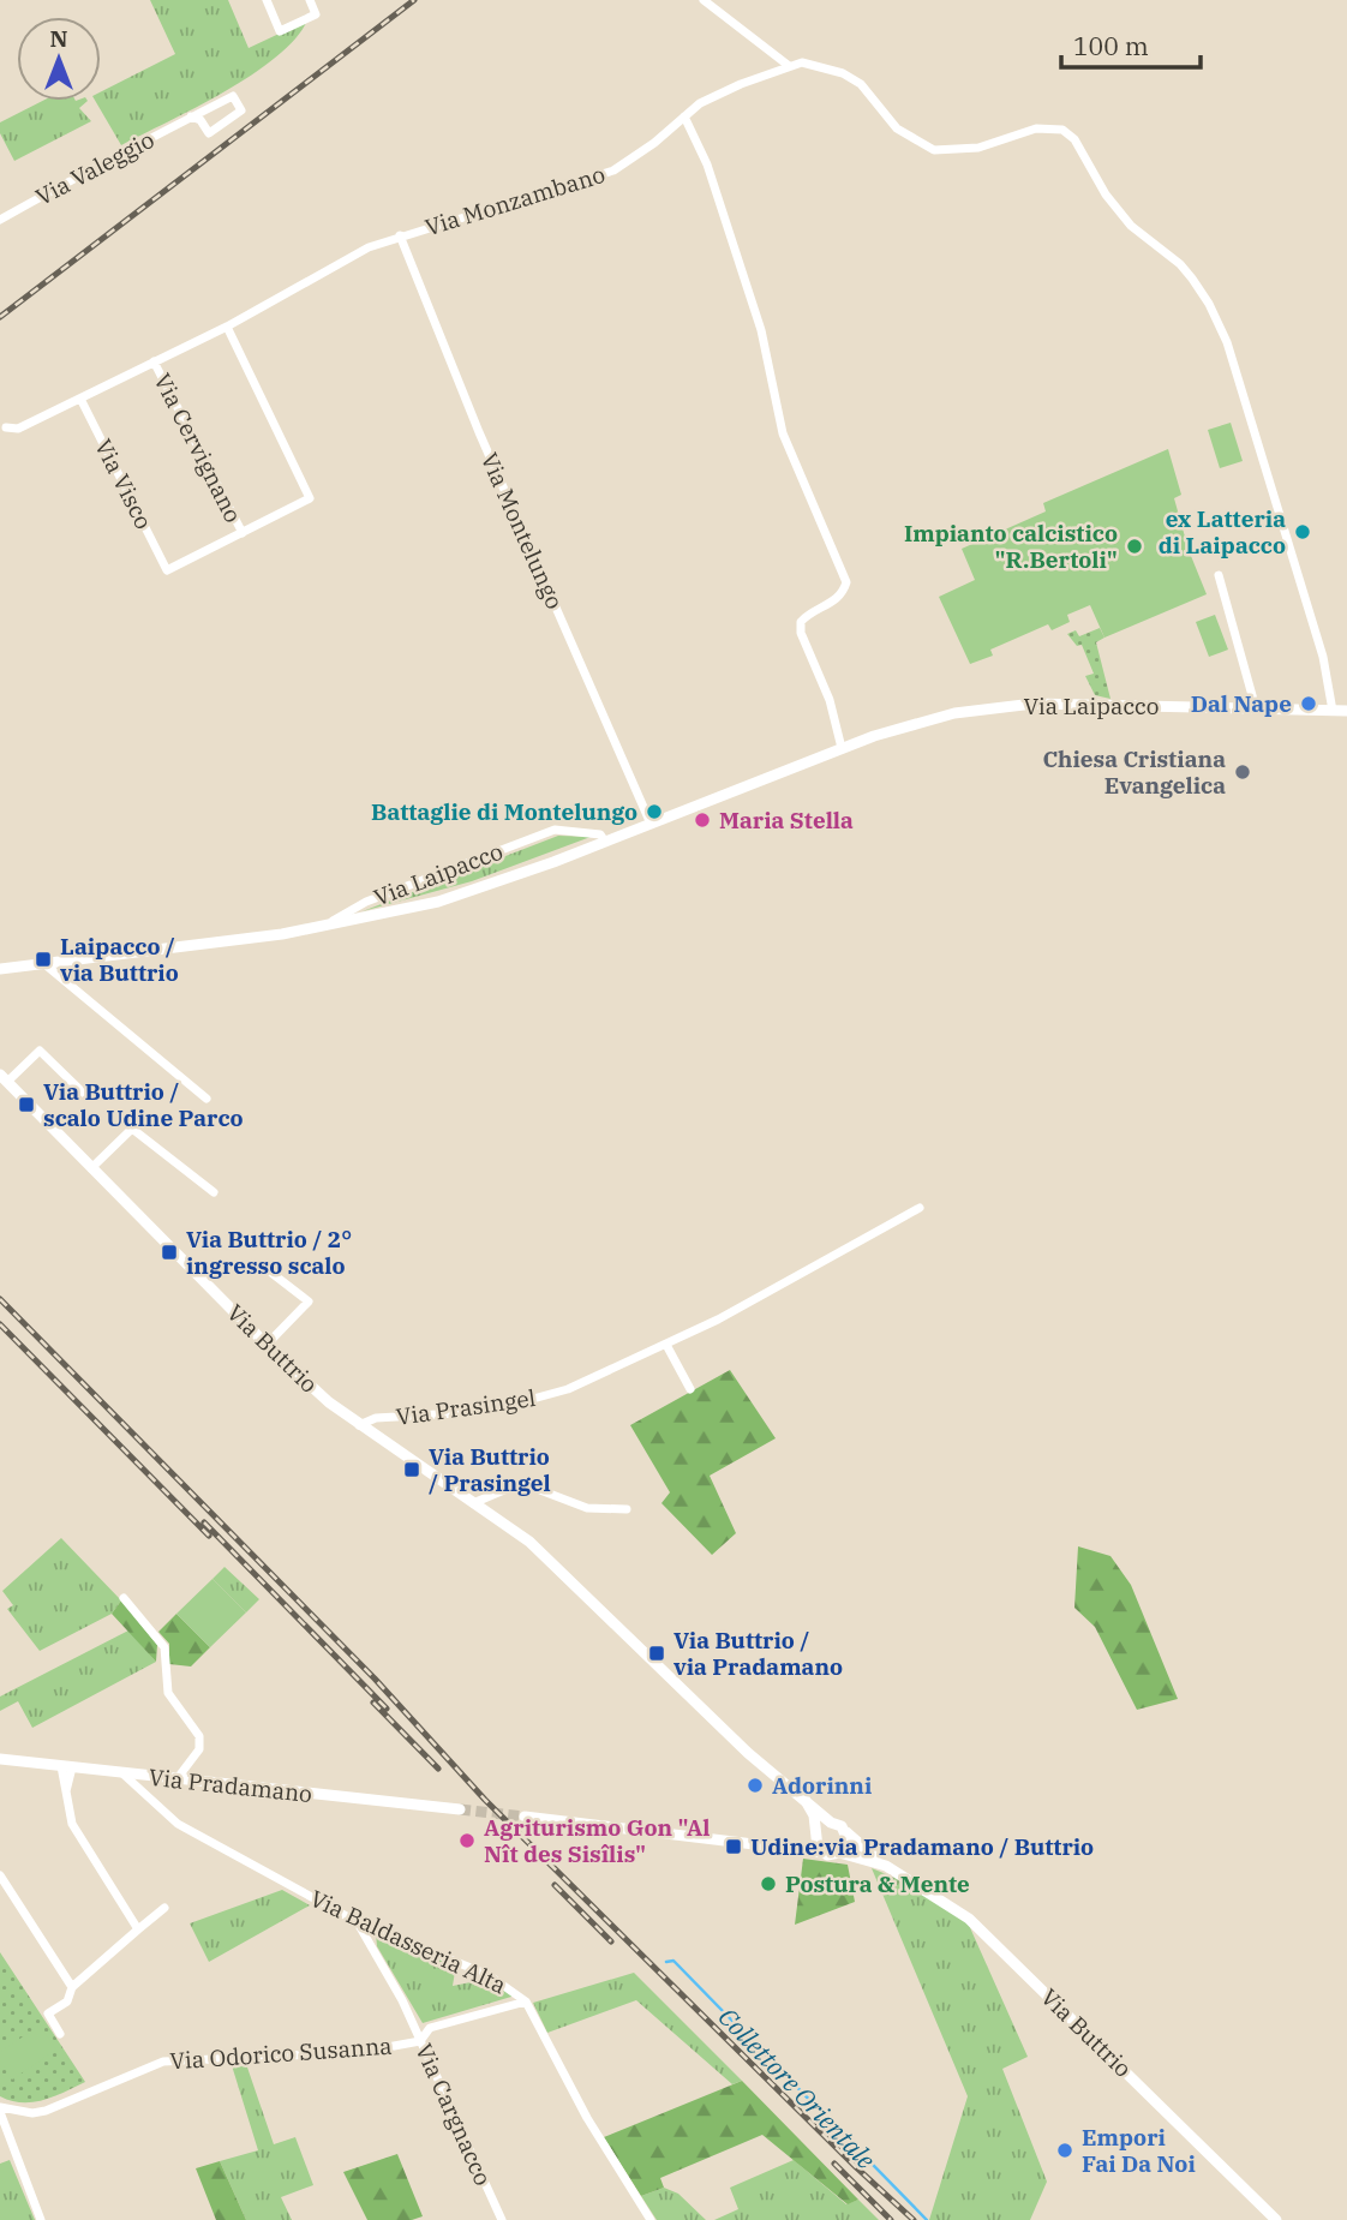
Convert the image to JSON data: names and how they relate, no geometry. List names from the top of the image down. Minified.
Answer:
{"streets":{"street":["Via Valeggio","Via Monzambano","Via Cervignano","Via Visco","Via Montelungo","Via Laipacco","Via Buttrio","Via Prasingel","Via Pradamano","Via Baldasseria Alta","Via Odorico Susanna","Via Cargnacco"]},"crossings":[["Via Monzambano","Via Cervignano"],["Via Monzambano","Via Visco"],["Via Monzambano","Via Montelungo"],["Via Monzambano","Via Laipacco"],["Via Cervignano","Via Visco"],["Via Montelungo","Via Laipacco"],["Via Buttrio","Via Prasingel"],["Via Pradamano","Via Baldasseria Alta"],["Via Baldasseria Alta","Via Cargnacco"],["Via Odorico Susanna","Via Cargnacco"]],"water":["Collettore Orientale"],"places":{"other":["ex Latteria di Laipacco","Impianto calcistico \"R.Bertoli\"","Dal Nape","Chiesa Cristiana Evangelica","Battaglie di Montelungo","Maria Stella","Adorinni","Agriturismo Gon \"Al Nît des Sisîlis\"","Postura & Mente","Empori Fai Da Noi"],"transit":["Laipacco / via Buttrio","Via Buttrio / scalo Udine Parco","Via Buttrio / 2° ingresso scalo","Via Buttrio / Prasingel","Via Buttrio / via Pradamano","Udine:via Pradamano / Buttrio"]},"scale_bar":"100 m","north":"top"}
